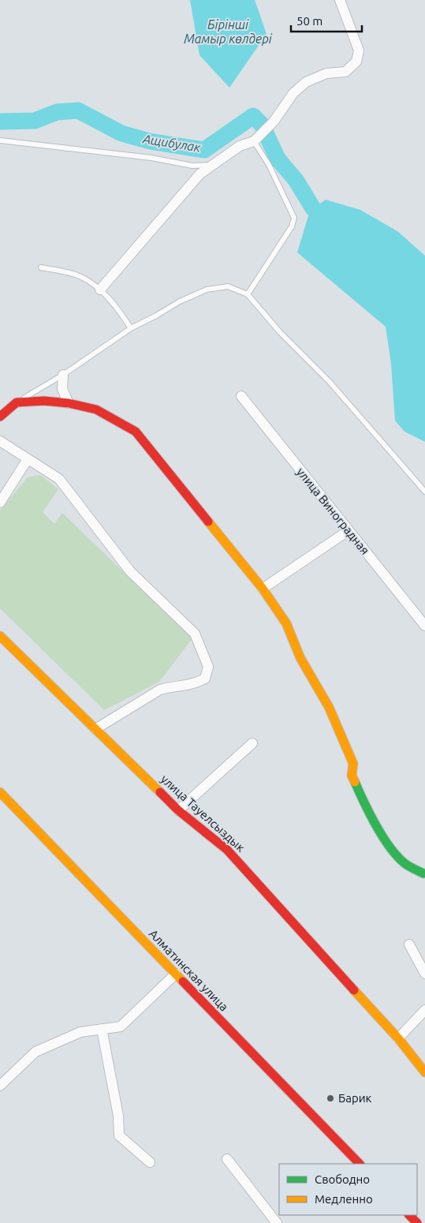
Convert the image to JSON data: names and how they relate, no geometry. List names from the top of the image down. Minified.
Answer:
{"streets":{"street":["улица Виноградная","улица Тауелсыздык","Алматинская улица"]},"water":["Бірінші Мамыр көлдері","Ащибулак"],"places":["Барик"],"legend":["Свободно","Медленно"],"scale_bar":"50 m"}
